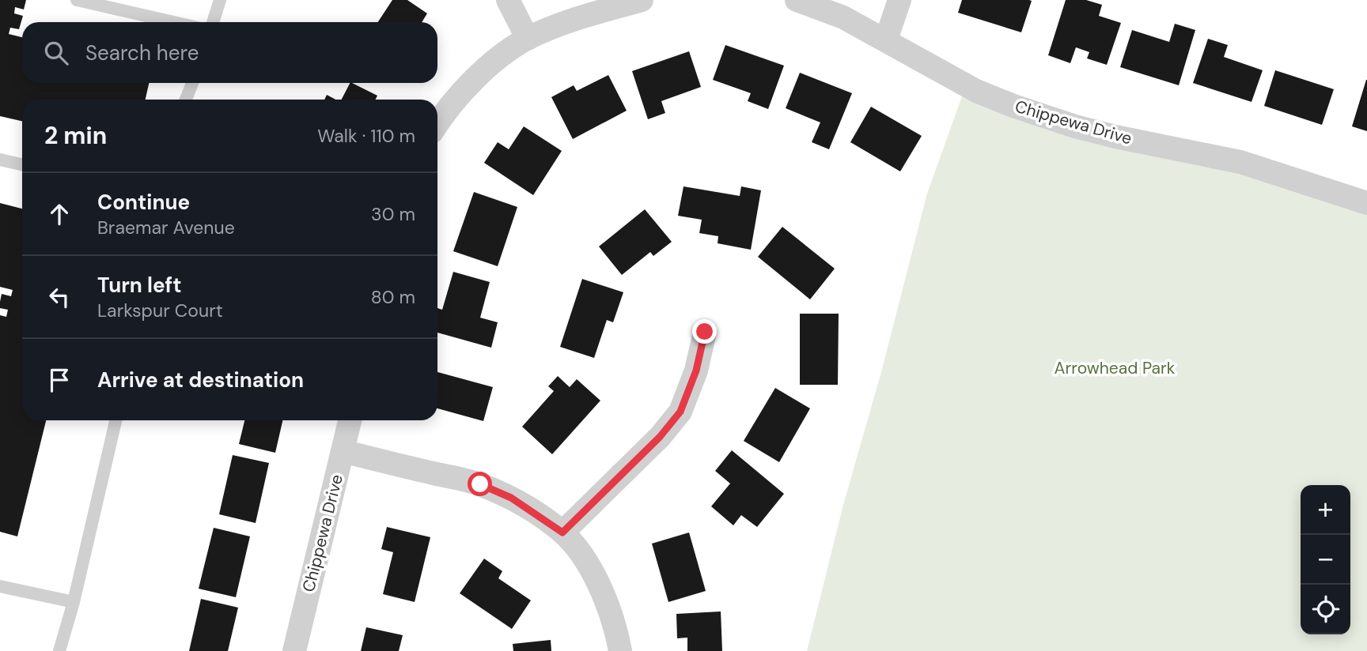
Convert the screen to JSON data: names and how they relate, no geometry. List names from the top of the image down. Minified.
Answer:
{"streets":{"street":["Chippewa Drive"]},"parks":["Arrowhead Park"],"page":{"search":"Search here","heading":["2 min","Walk · 110 m"],"list":[["Continue","Braemar Avenue","30 m"],["Turn left","Larkspur Court","80 m"],"Arrive at destination"],"map_buttons":["+","−"]}}
